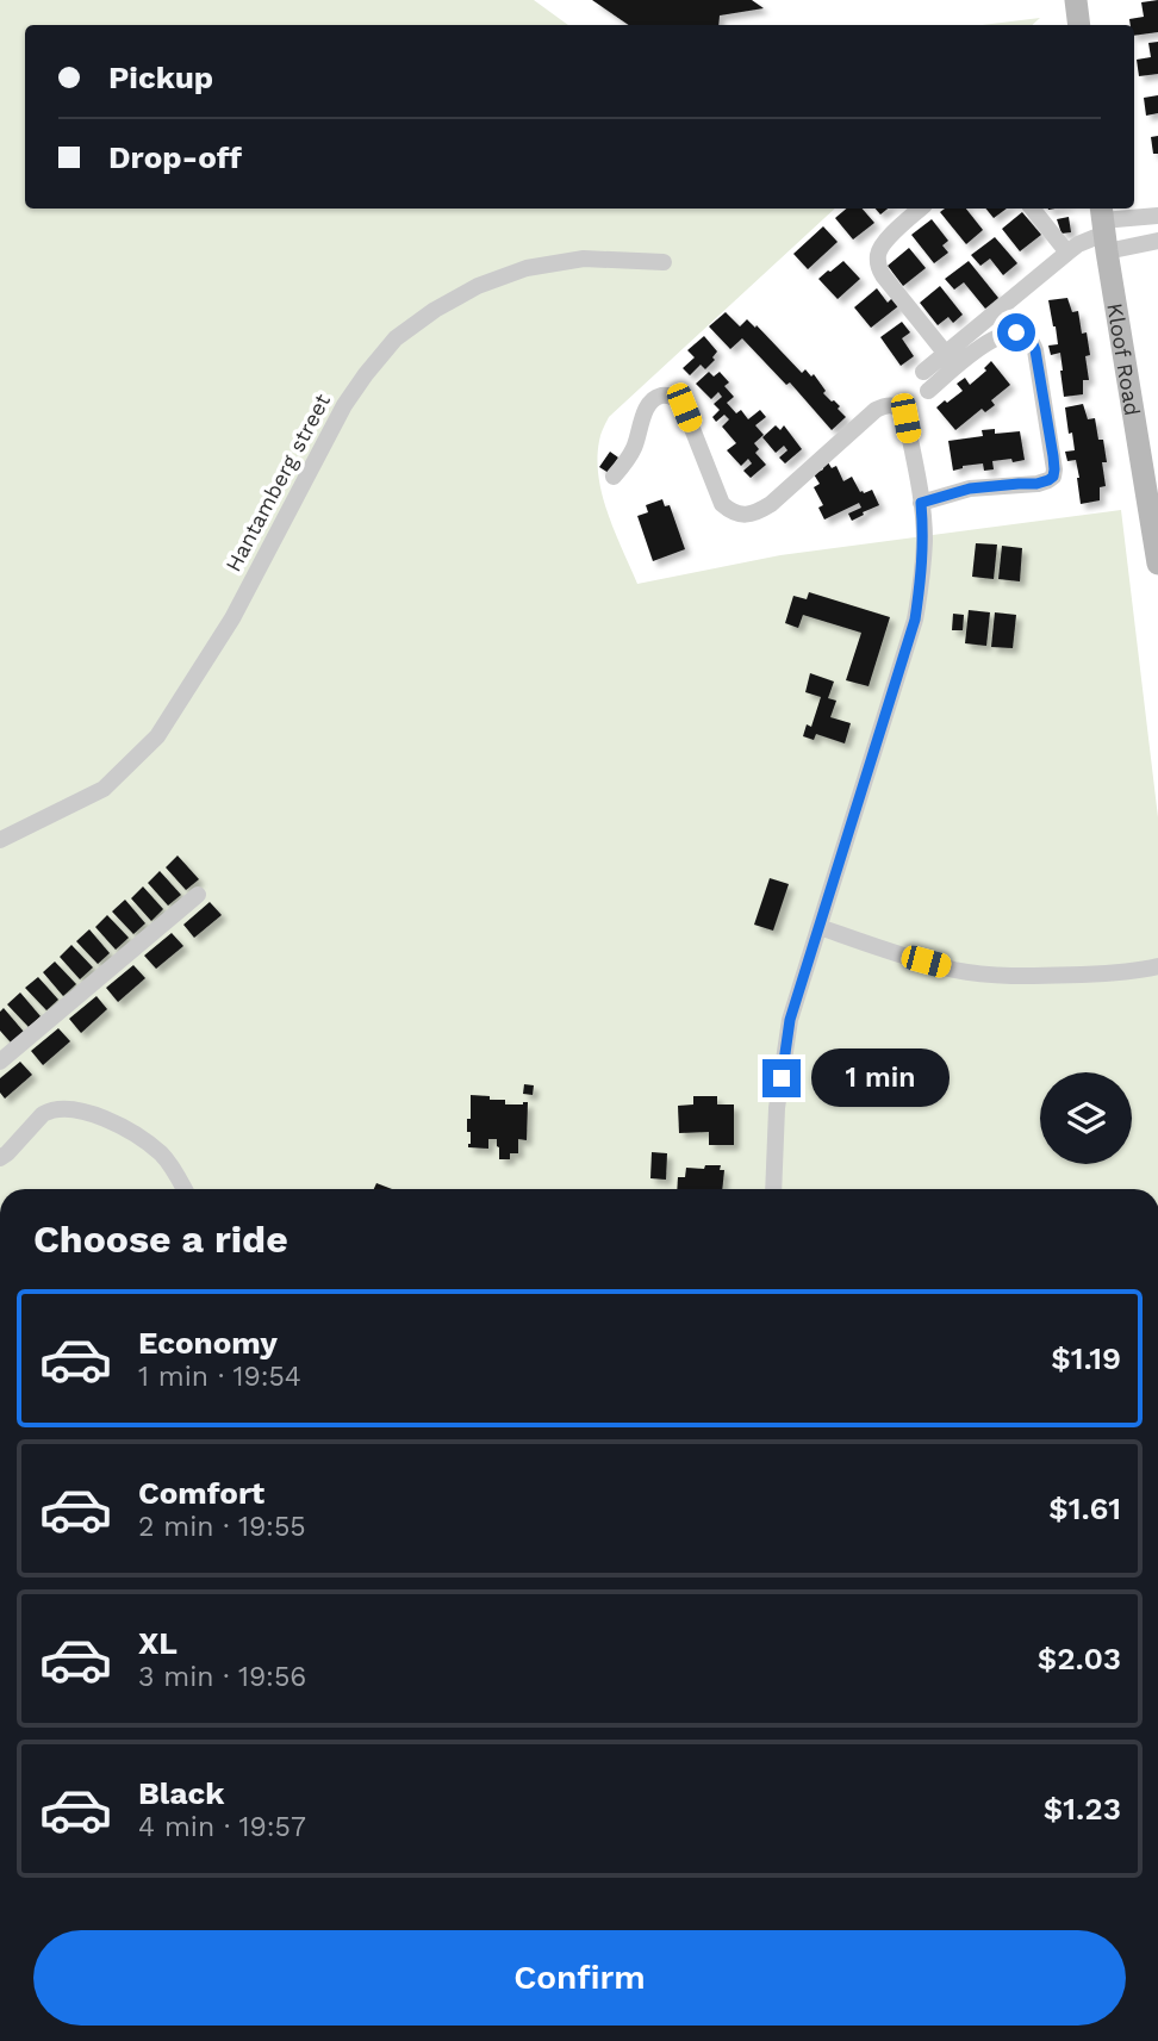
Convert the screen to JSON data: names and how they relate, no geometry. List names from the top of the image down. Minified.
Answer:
{"streets":{"street":["Kloof Road","Hantamberg street"]},"page":{"banner":["Pickup","Drop-off"],"bubble":"1 min","heading":"Choose a ride","list":[{"name":"Economy","note":"1 min · 19:54","value":"$1.19"},{"name":"Comfort","note":"2 min · 19:55","value":"$1.61"},{"name":"XL","note":"3 min · 19:56","value":"$2.03"},{"name":"Black","note":"4 min · 19:57","value":"$1.23"}],"buttons":"Confirm"}}
